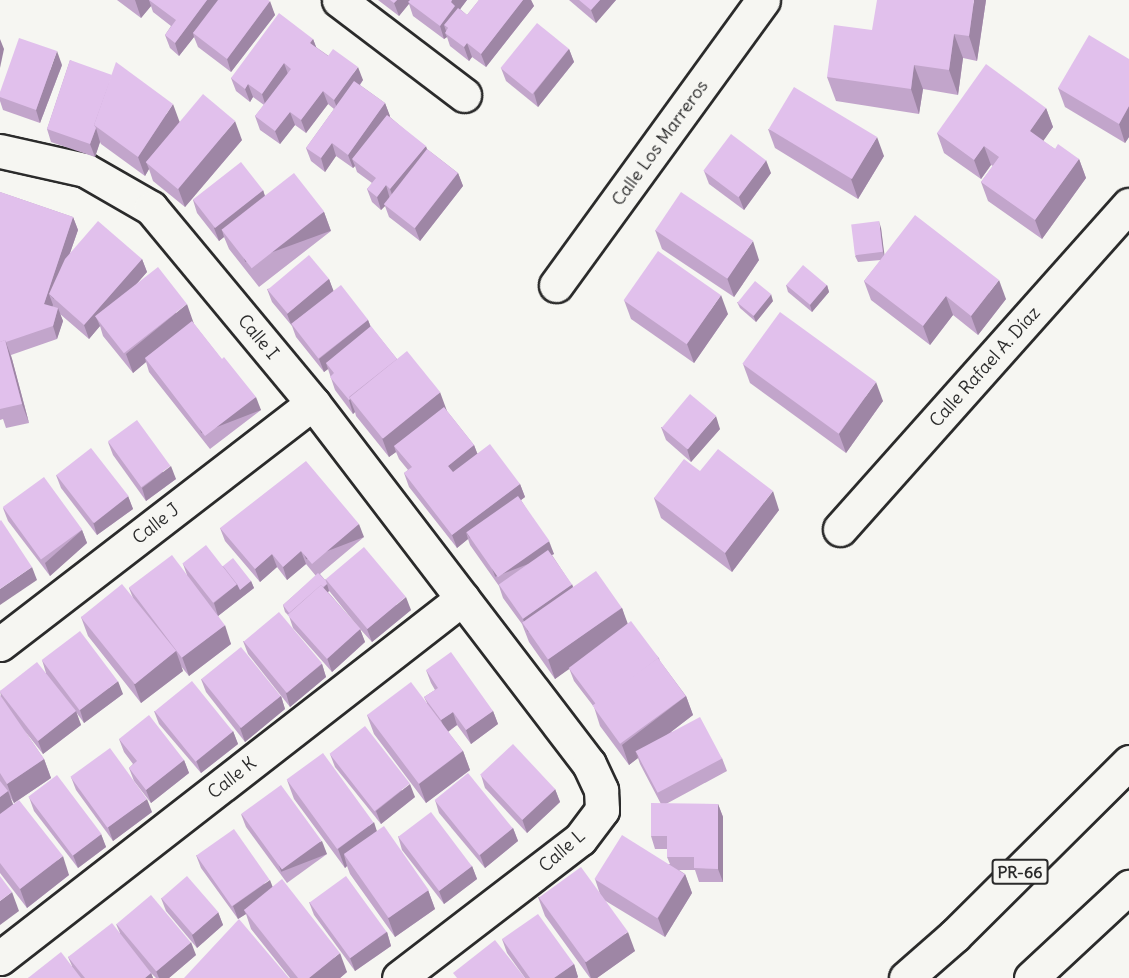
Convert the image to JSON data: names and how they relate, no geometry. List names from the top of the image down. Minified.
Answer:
{"streets":{"main road":["Calle Los Marreros","Calle I","Calle Rafael A. Díaz","Calle J","Calle K","Calle L","PR-66"]},"crossings":[["Calle I","Calle J"],["Calle I","Calle K"],["Calle I","Calle L"],["Calle K","Calle L"]]}
